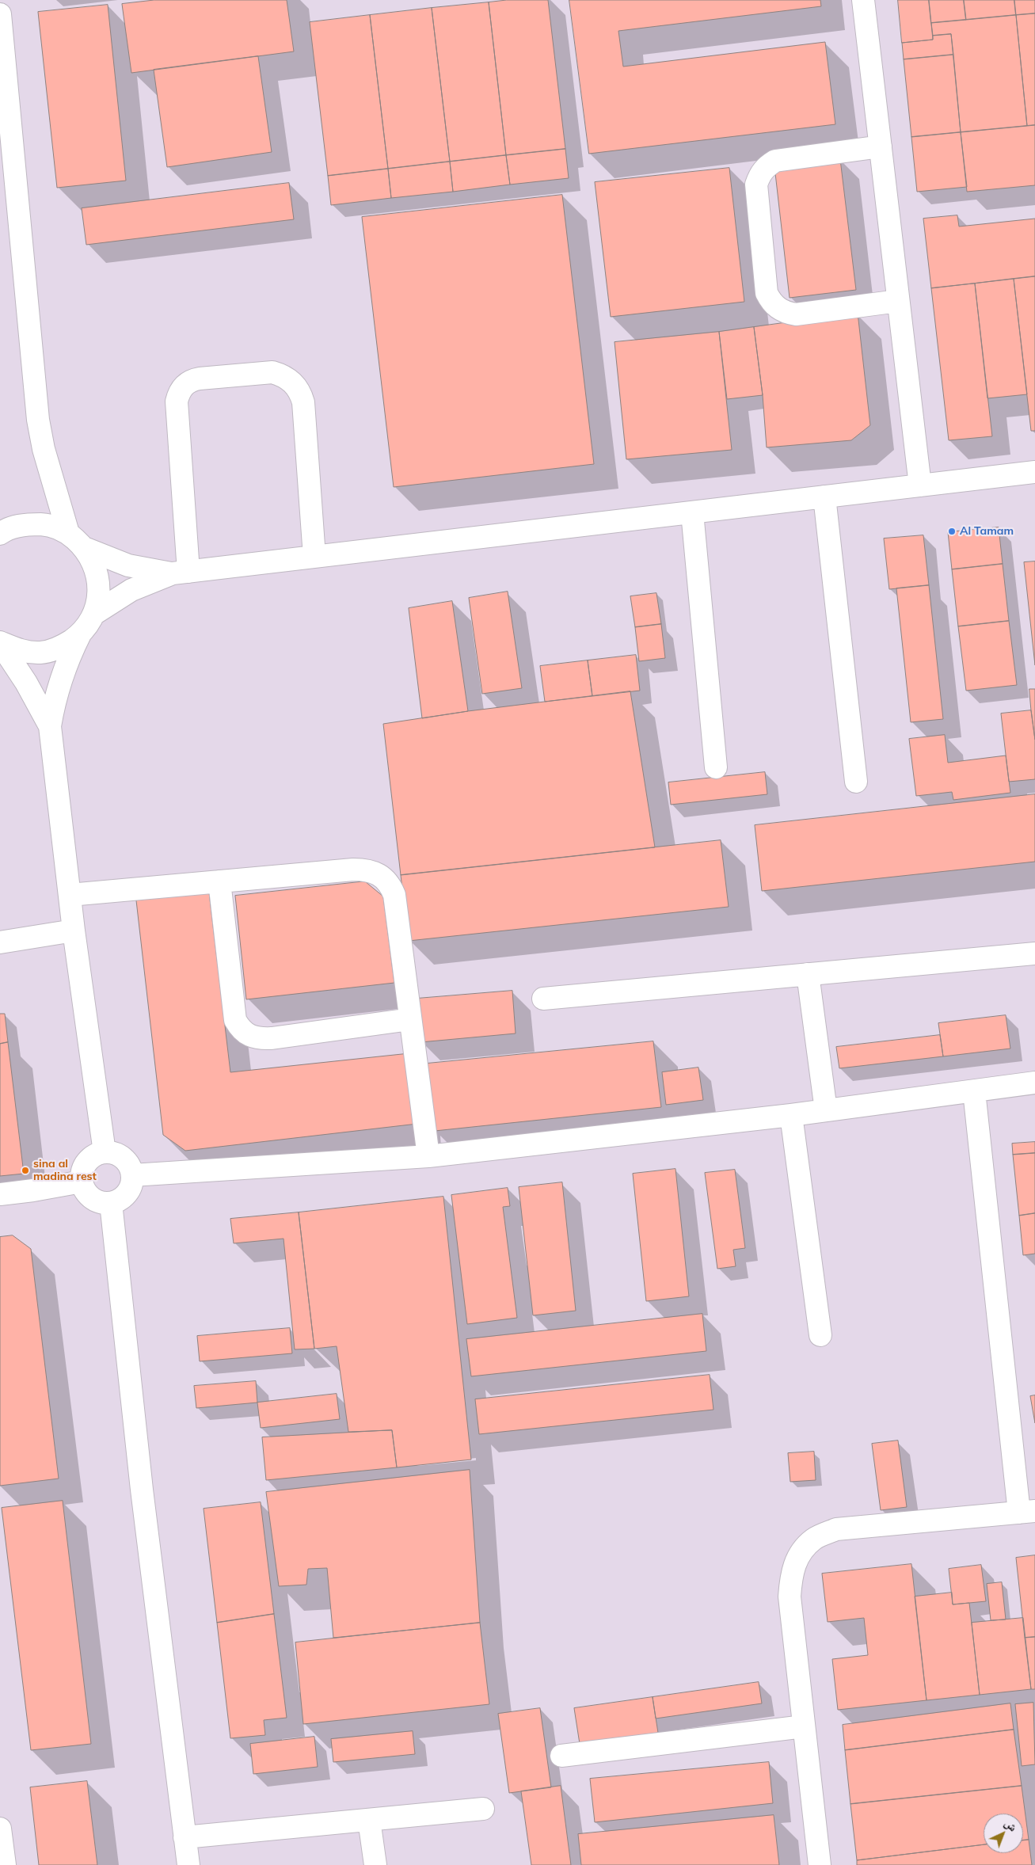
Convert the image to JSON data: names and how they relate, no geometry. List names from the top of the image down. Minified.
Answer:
{"places":["Al Tamam","sina al madina rest"],"north":"top right"}
